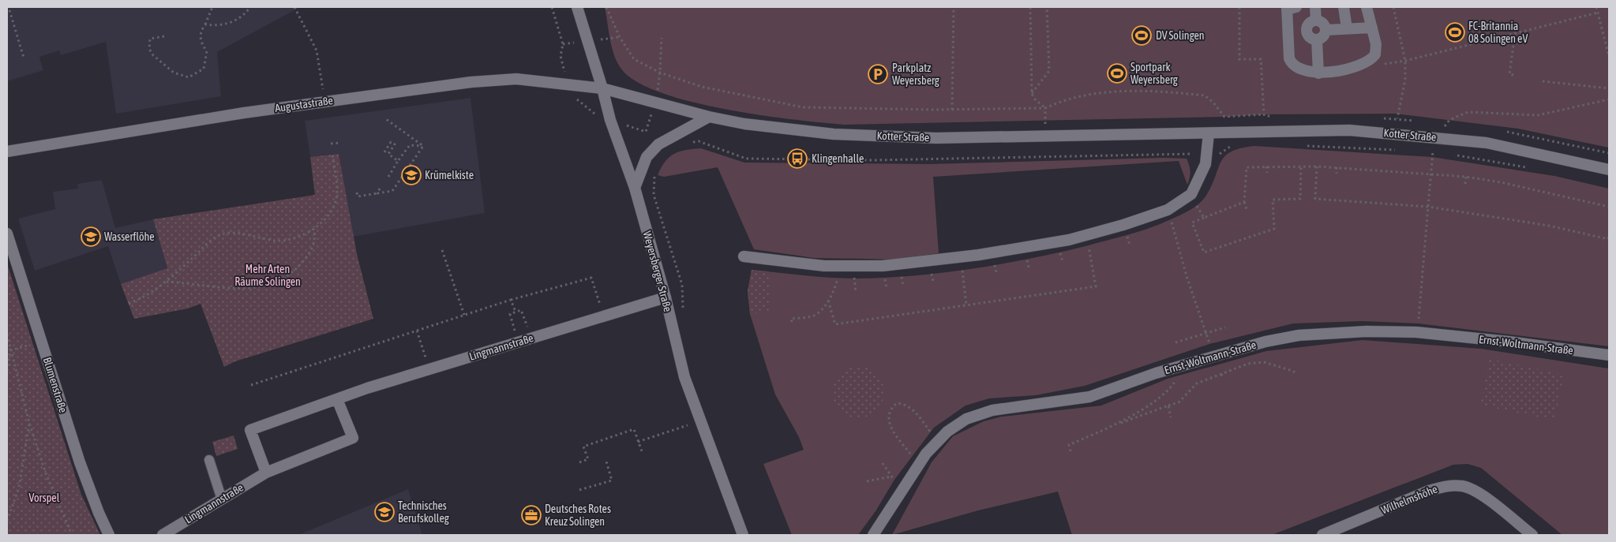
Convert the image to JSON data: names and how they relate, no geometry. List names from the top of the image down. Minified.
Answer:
{"streets":{"street":["Augustastraße","Kotter Straße","Weyersberger Straße","Ernst-Woltmann-Straße","Lingmannstraße","Blumenstraße","Wilhelmshöhe"]},"crossings":[["Augustastraße","Kotter Straße"],["Augustastraße","Weyersberger Straße"],["Kotter Straße","Weyersberger Straße"],["Weyersberger Straße","Lingmannstraße"]],"parks":["Mehr Arten Räume Solingen","Vorspel"],"places":{"sports":["FC-Britannia 08 Solingen eV","DV Solingen","Sportpark Weyersberg"],"parking":["Parkplatz Weyersberg"],"bus stop":["Klingenhalle"],"school or university":["Krümelkiste","Wasserflöhe","Technisches Berufskolleg"],"office":["Deutsches Rotes Kreuz Solingen"]}}
